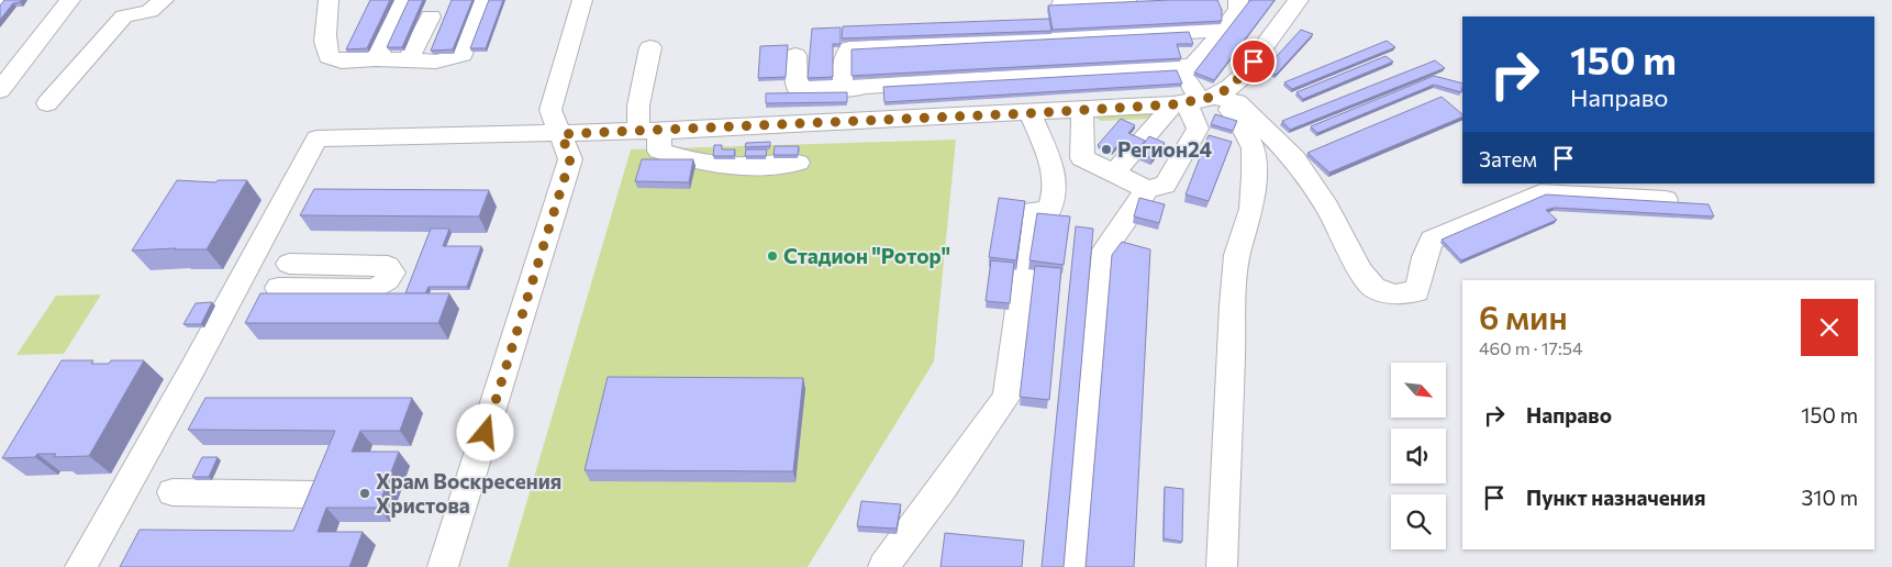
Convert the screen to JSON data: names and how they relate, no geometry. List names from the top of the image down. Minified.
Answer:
{"places":["Регион24","Стадион \"Ротор\"","Храм Воскресения Христова"],"north":"bottom right","page":{"turn":["150 m","Направо"],"then":"Затем","heading":["6 мин","460 m · 17:54"],"list":[{"name":"Направо","value":"150 m"},{"name":"Пункт назначения","value":"310 m"}]}}
